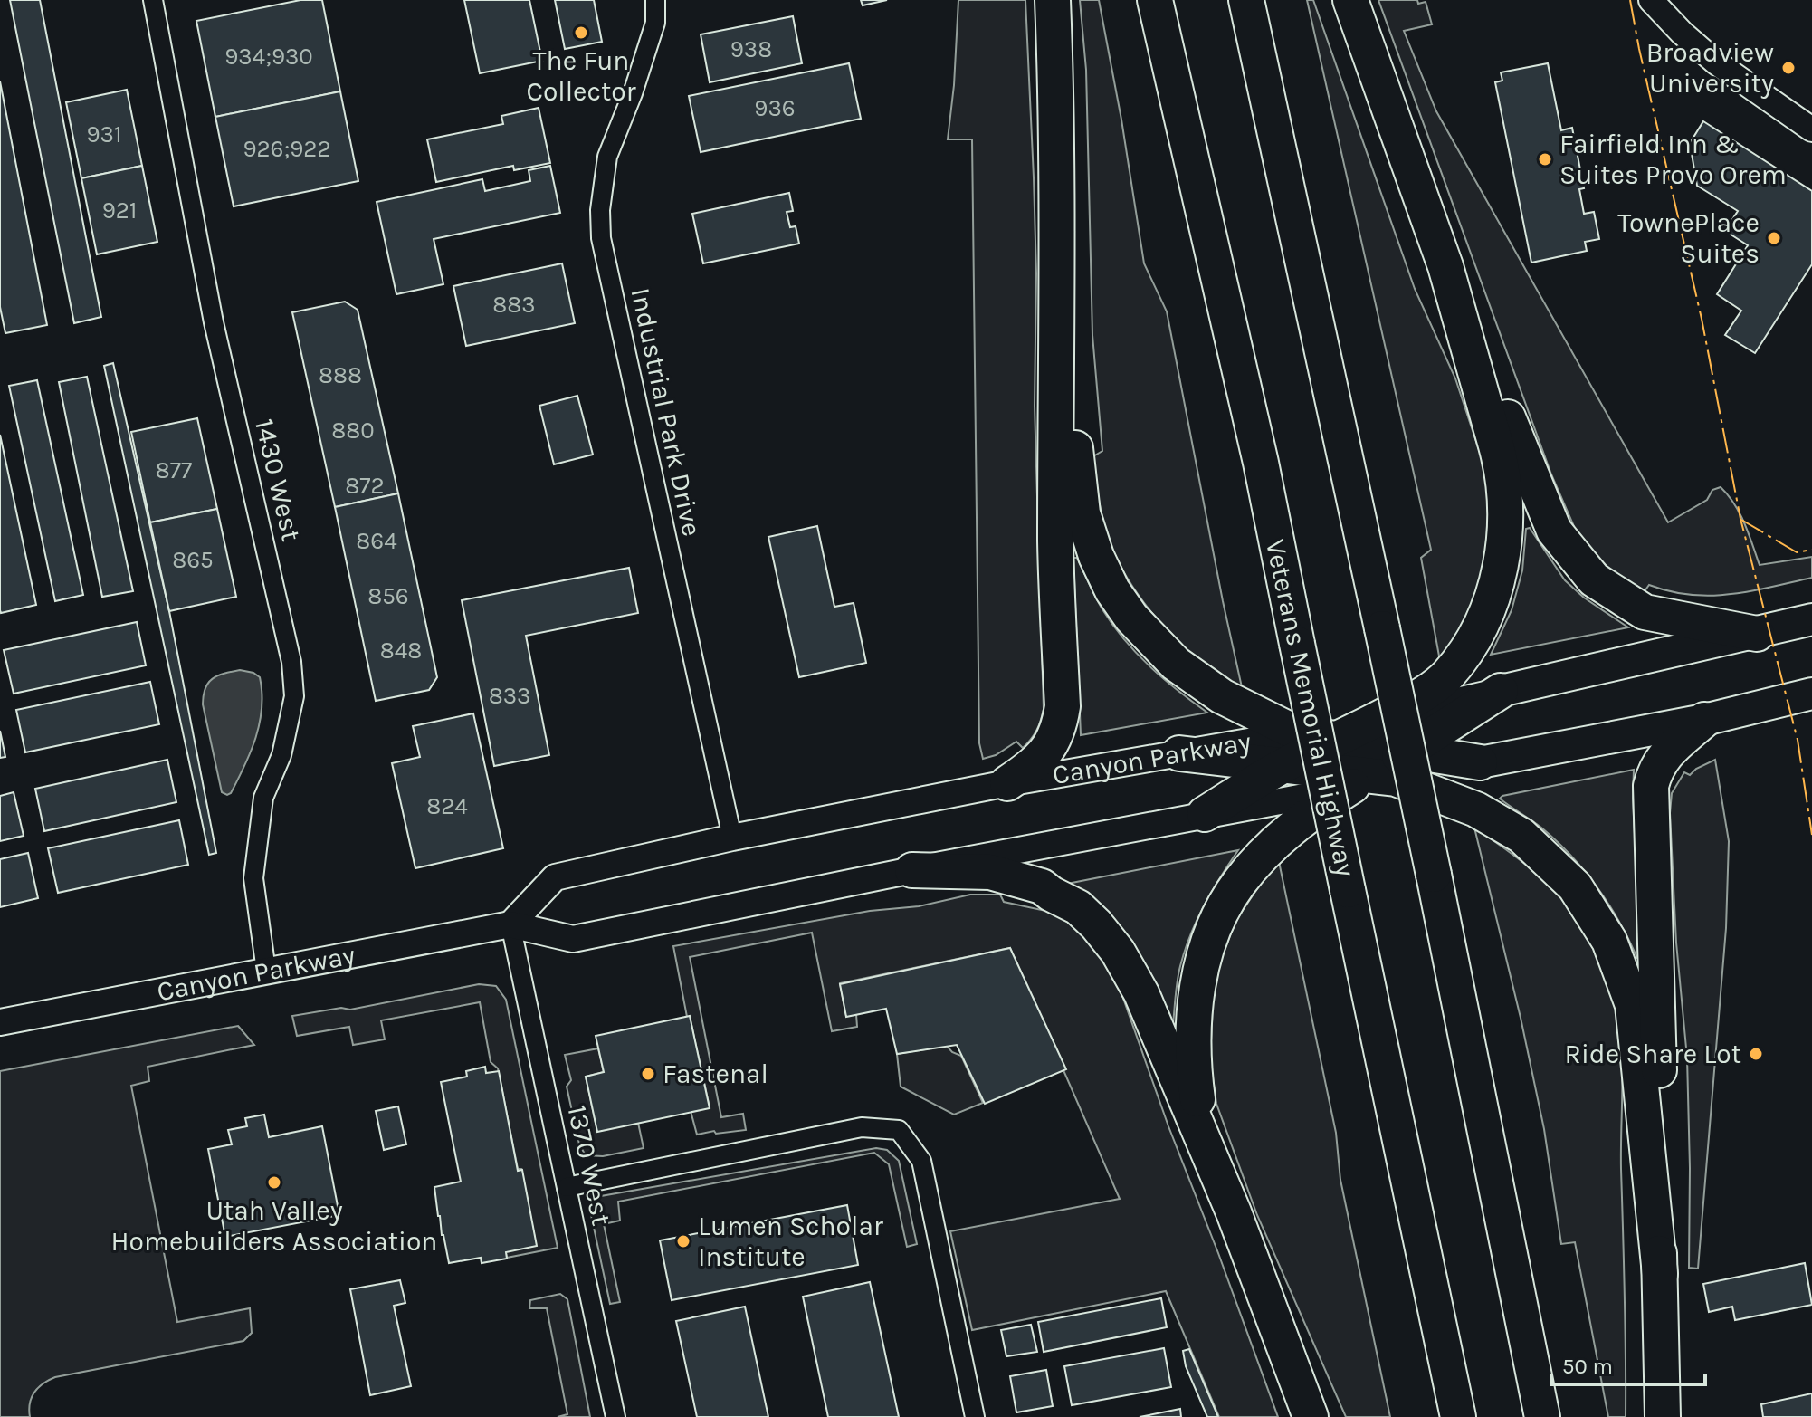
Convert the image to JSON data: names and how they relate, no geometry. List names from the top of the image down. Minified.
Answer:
{"streets":{"highway":["Veterans Memorial Highway","Canyon Parkway"],"street":["Industrial Park Drive","1430 West","1370 West"]},"crossings":[["Industrial Park Drive","Canyon Parkway"],["1430 West","Canyon Parkway"],["Canyon Parkway","1370 West"]],"places":["The Fun Collector","Broadview University","Fairfield Inn & Suites Provo Orem","TownePlace Suites","Ride Share Lot","Fastenal","Utah Valley Homebuilders Association","Lumen Scholar Institute"],"house_numbers":["938","934;930","936","931","926;922","921","883","888","880","877","872","864","865","856","848","833","824"],"scale_bar":"50 m"}
